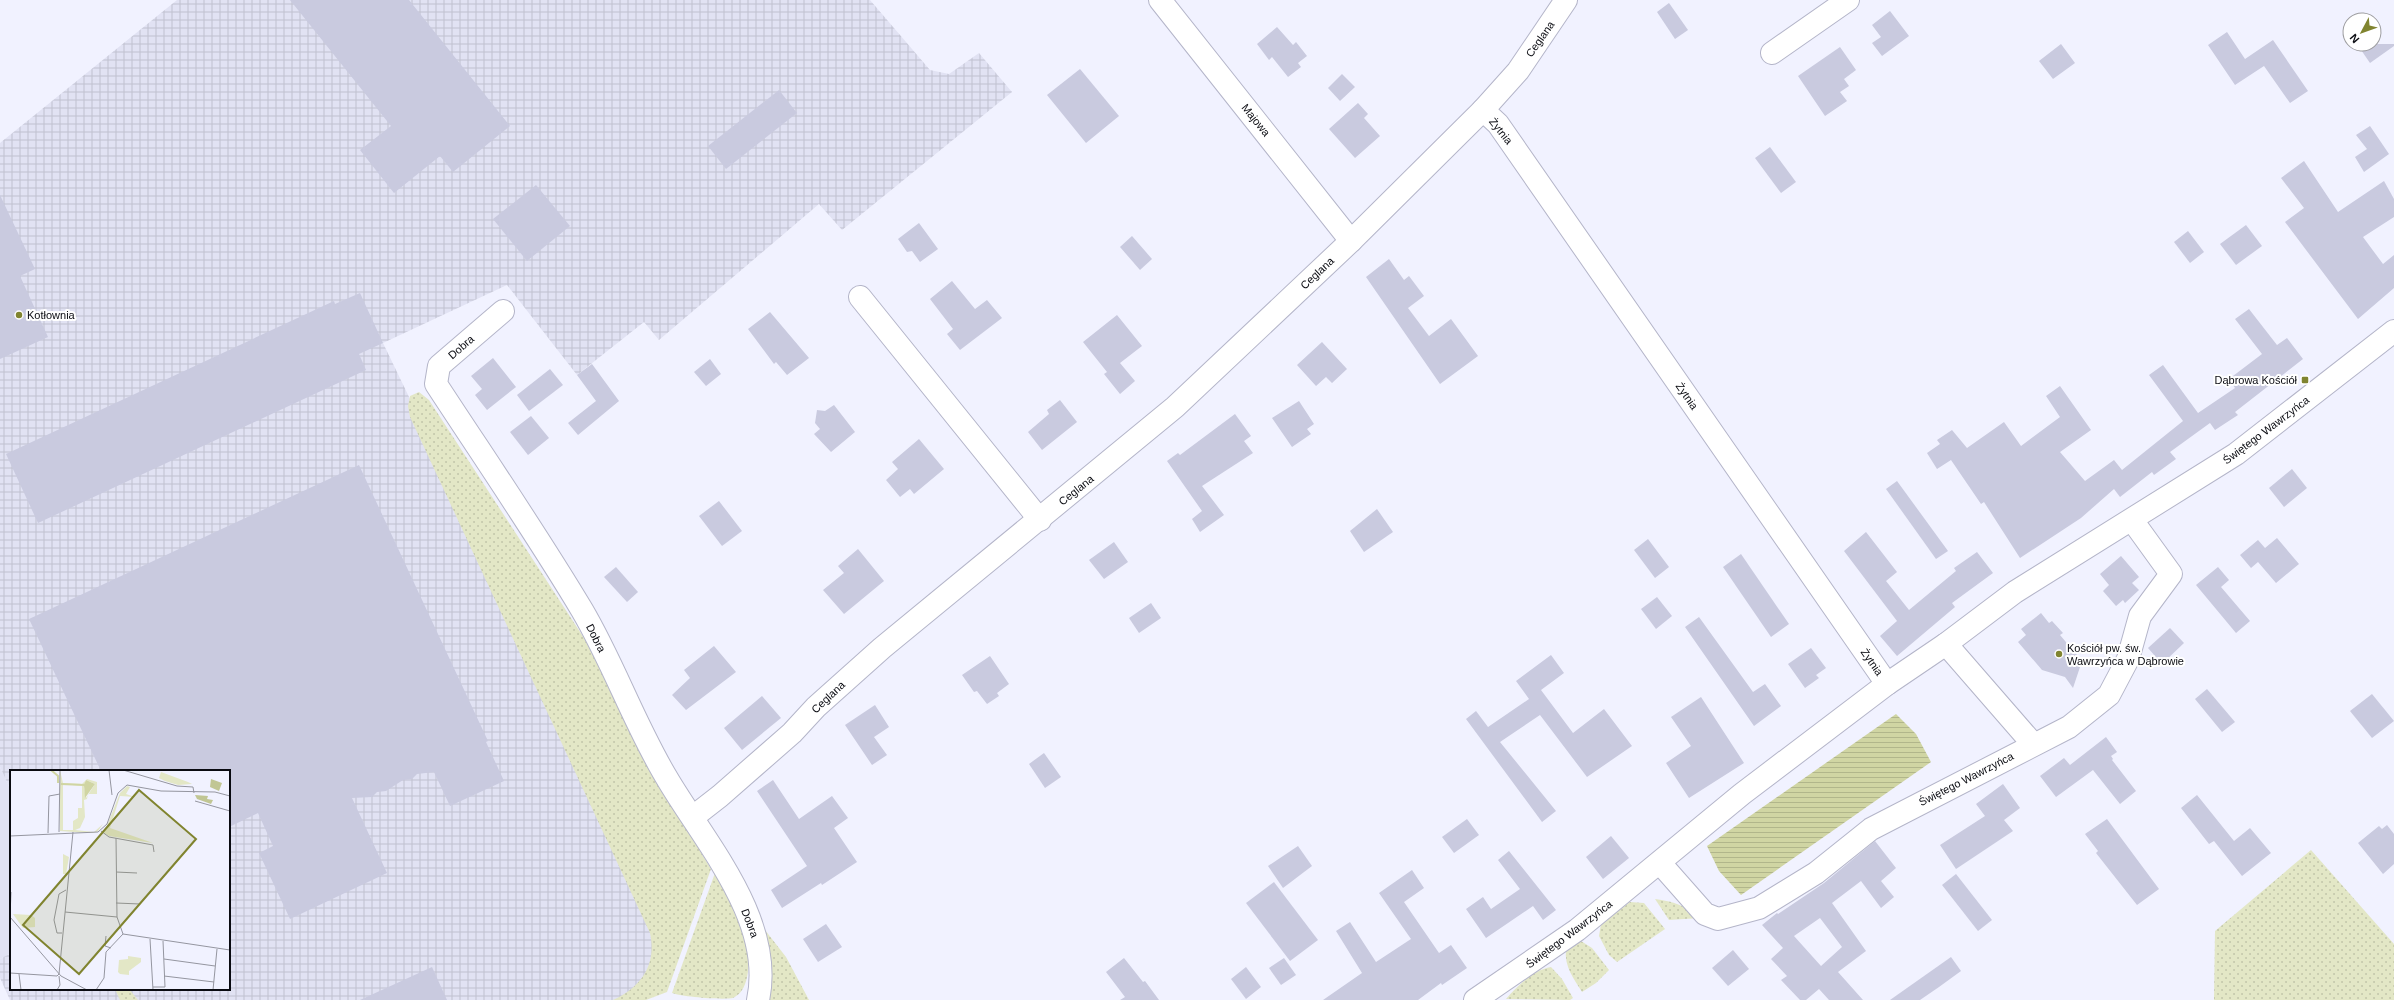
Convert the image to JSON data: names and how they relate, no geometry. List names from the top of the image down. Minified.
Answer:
{"streets":{"street":["Ceglana","Majowa","Żytnia","Dobra","Świętego Wawrzyńca"]},"crossings":[["Ceglana","Majowa"],["Ceglana","Żytnia"],["Ceglana","Dobra"],["Żytnia","Świętego Wawrzyńca"]],"places":{"other":["Kotłownia","Kościół pw. św. Wawrzyńca w Dąbrowie"],"transit":["Dąbrowa Kościół"]},"north":"bottom left"}
